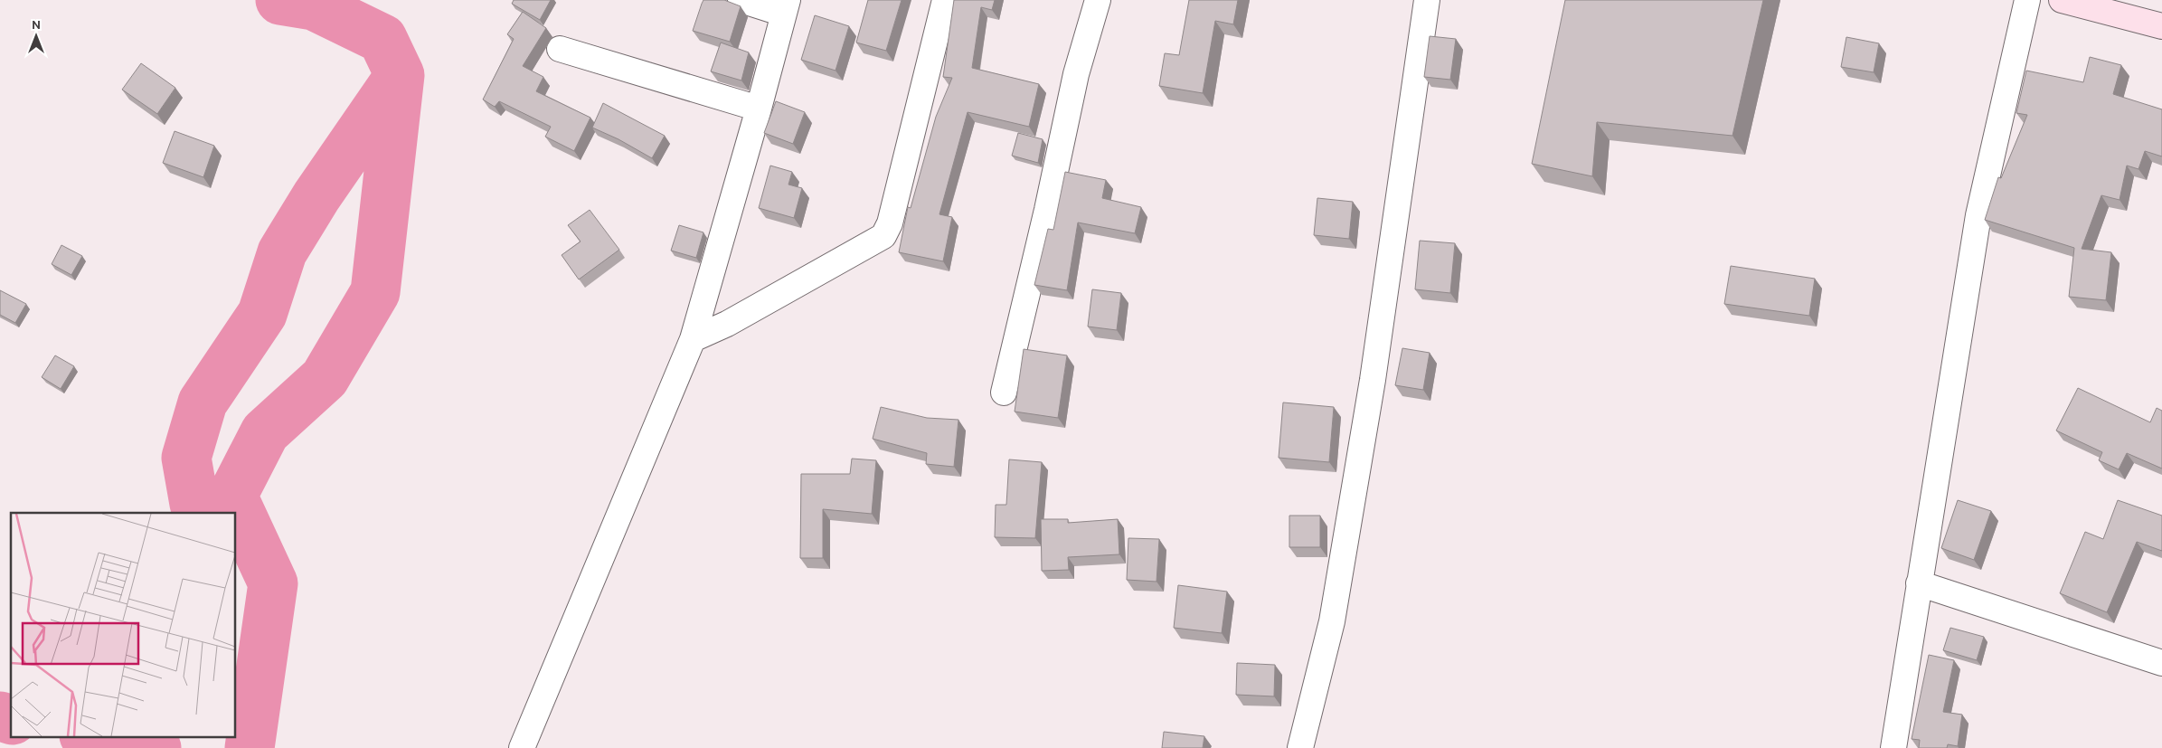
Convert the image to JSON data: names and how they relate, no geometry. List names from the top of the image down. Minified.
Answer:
{"north":"top"}
